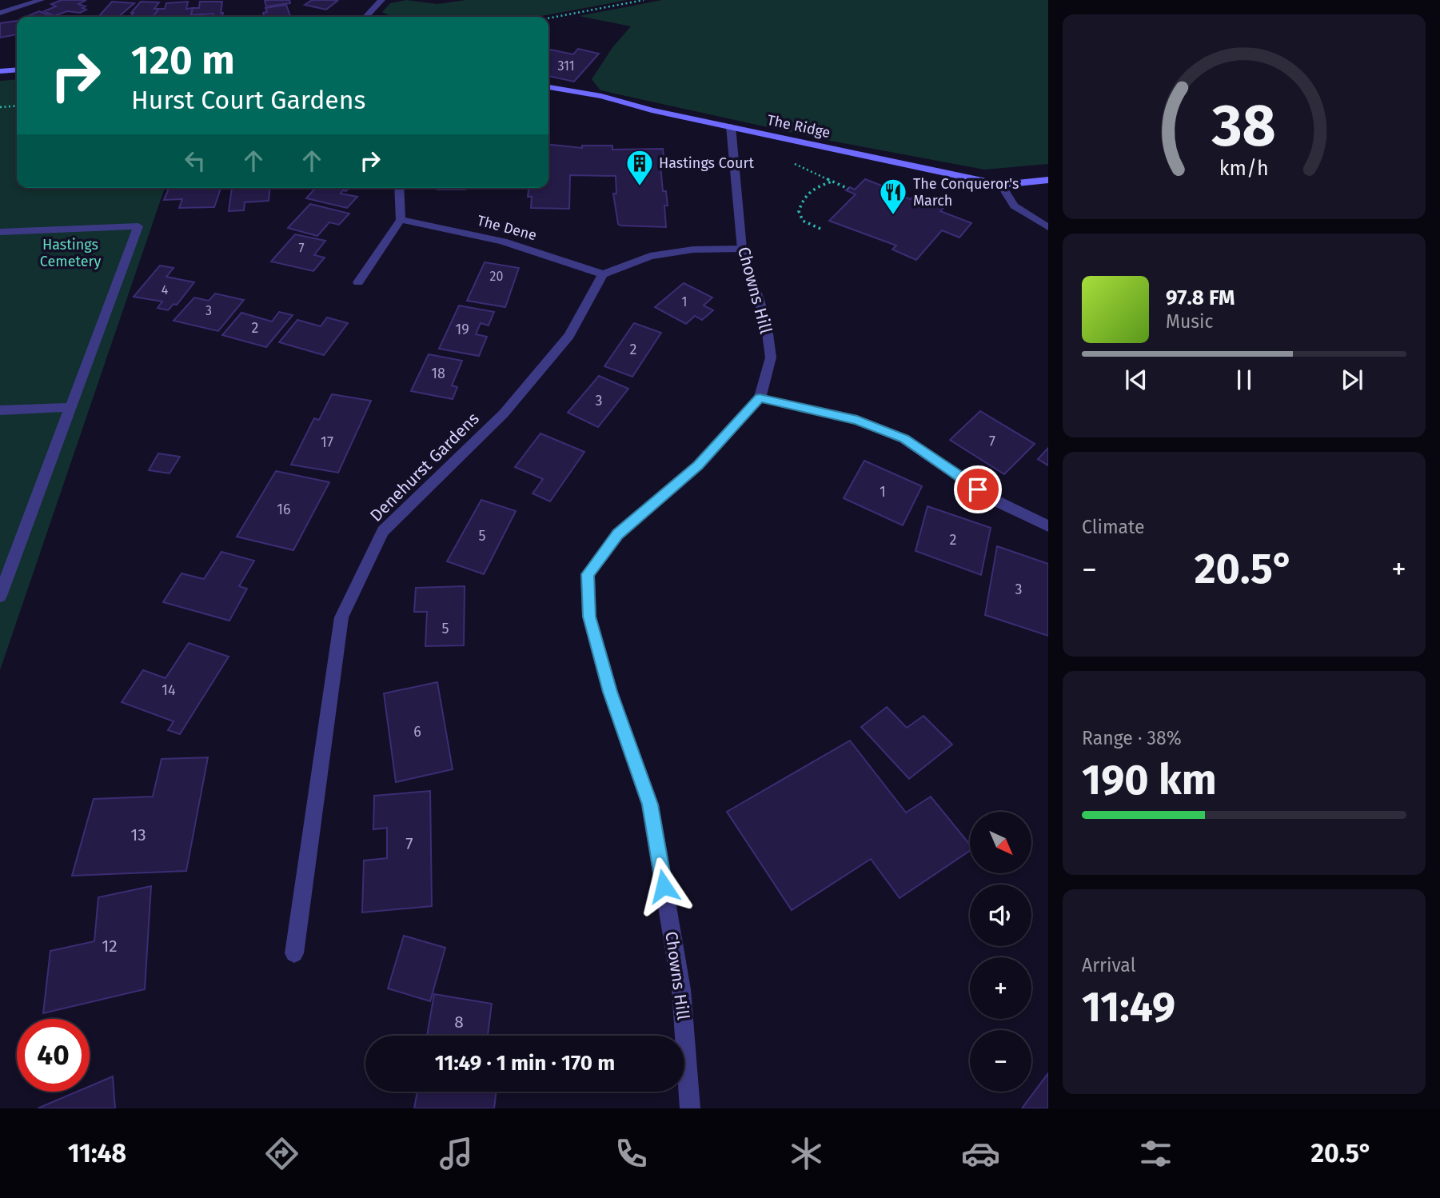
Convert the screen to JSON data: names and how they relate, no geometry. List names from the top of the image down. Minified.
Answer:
{"streets":{"main road":["The Ridge"],"street":["The Dene","Chowns Hill","Denehurst Gardens"]},"crossings":[["The Ridge","Chowns Hill"],["The Dene","Denehurst Gardens"]],"parks":["Hastings Cemetery"],"places":{"building":["Hastings Court"],"restaurant":["The Conqueror's March"]},"house_numbers":["311","7","20","4","1","3","2","19","2","18","3","7","17","1","16","5","2","3","5","14","6","13","7","12","8"],"north":"bottom right","page":{"turn":["120 m","Hurst Court Gardens"],"song":["97.8 FM","Music"],"tile":["Climate",["Range · 38%","190 km"],["Arrival","11:49"]],"heat":["−","20.5°","+"],"map_buttons":["+","−"],"limit":"40","trip":"11:49 · 1 min · 170 m","tabs":["11:48","20.5°"],"gauge":["38","km/h"]}}
